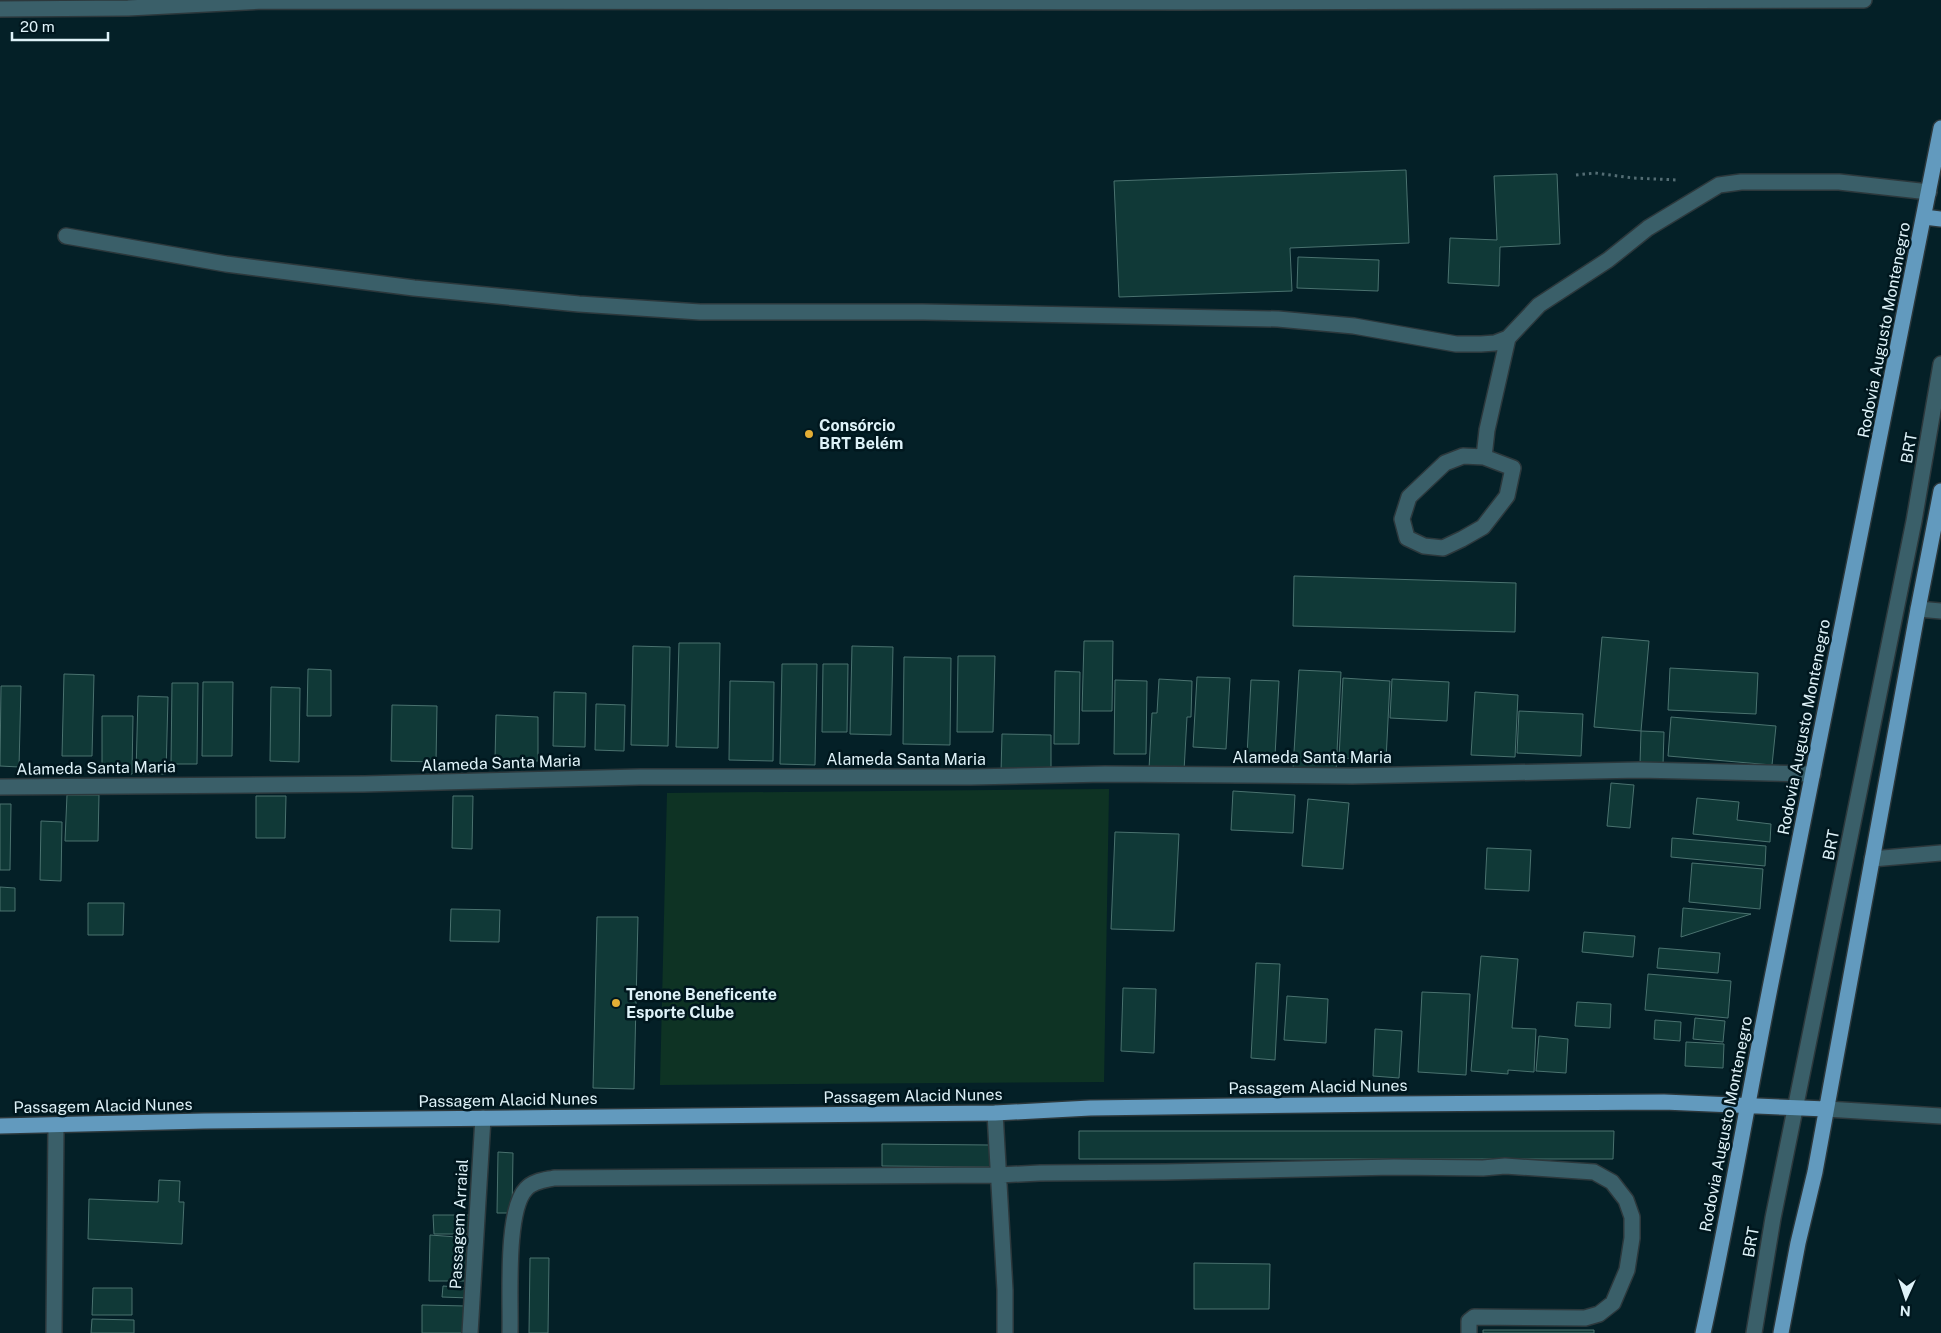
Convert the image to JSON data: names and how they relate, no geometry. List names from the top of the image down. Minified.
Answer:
{"streets":{"main road":["Rodovia Augusto Montenegro","Passagem Alacid Nunes"],"street":["BRT","Alameda Santa Maria","Passagem Arraial"]},"crossings":[["Rodovia Augusto Montenegro","Alameda Santa Maria"],["Rodovia Augusto Montenegro","Passagem Alacid Nunes"],["BRT","Passagem Alacid Nunes"],["Passagem Alacid Nunes","Passagem Arraial"]],"places":["Consórcio BRT Belém","Tenone Beneficente Esporte Clube"],"scale_bar":"20 m","north":"bottom"}
